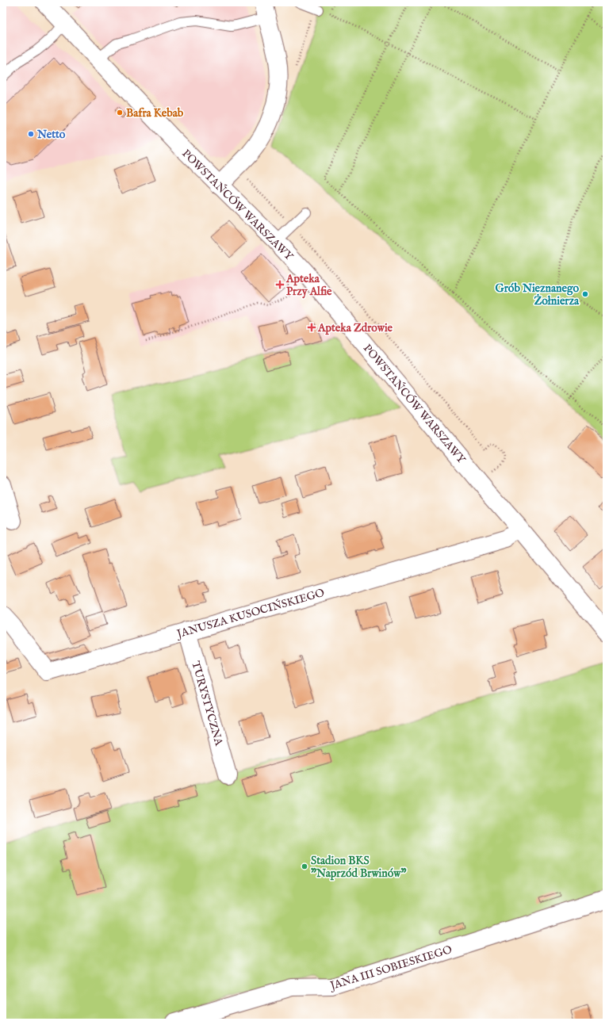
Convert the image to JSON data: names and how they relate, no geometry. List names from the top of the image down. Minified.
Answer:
{"streets":{"street":["POWSTAŃCÓW WARSZAWY","JANUSZA KUSOCIŃSKIEGO","TURYSTYCZNA","JANA III SOBIESKIEGO"]},"crossings":[["POWSTAŃCÓW WARSZAWY","JANUSZA KUSOCIŃSKIEGO"],["JANUSZA KUSOCIŃSKIEGO","TURYSTYCZNA"]],"places":{"other":["Bafra Kebab","Netto","Grób Nieznanego Żołnierza","Stadion BKS \"Naprzód Brwinów\""],"health":["Apteka Przy Alfie","Apteka Zdrowie"]}}
